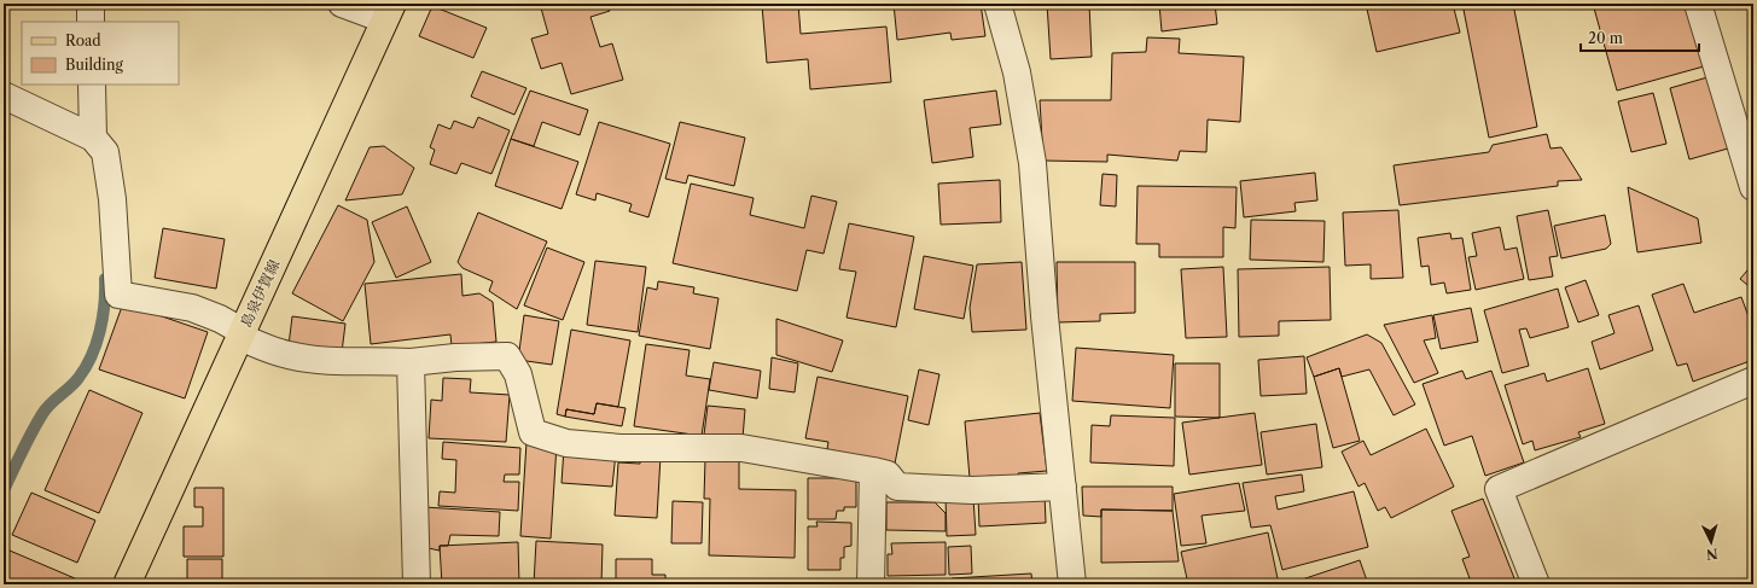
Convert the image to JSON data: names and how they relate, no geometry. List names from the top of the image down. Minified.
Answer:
{"streets":{"main road":["島泉伊賀線"]},"legend":["Road","Building"],"scale_bar":"20 m","north":"bottom"}
